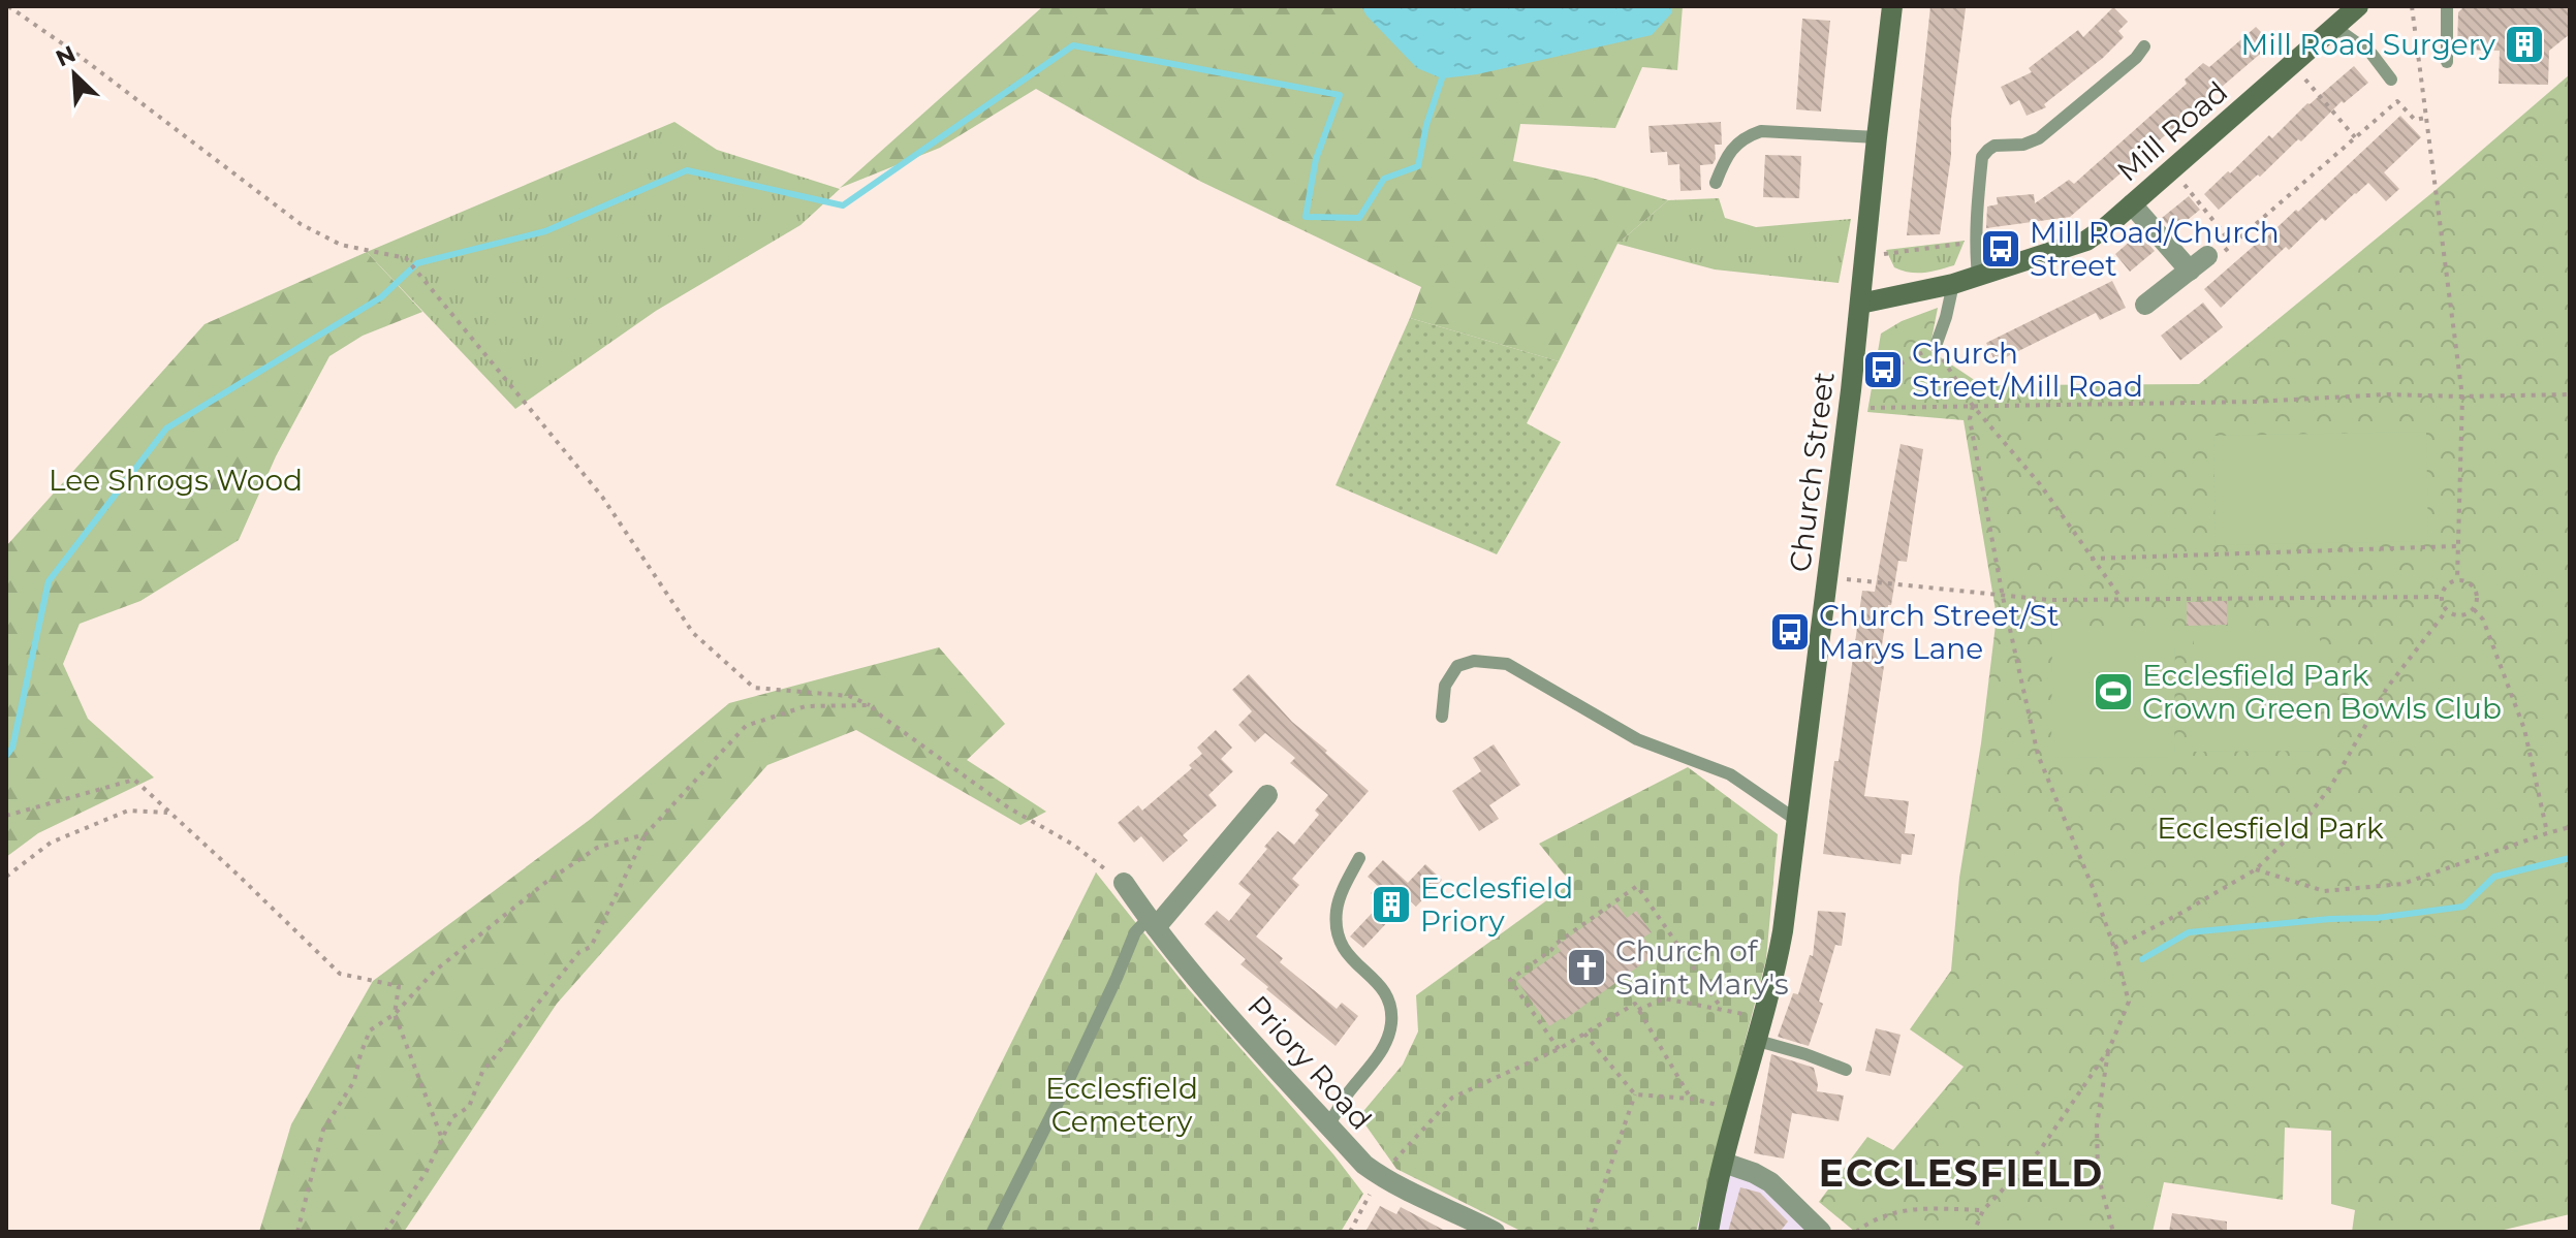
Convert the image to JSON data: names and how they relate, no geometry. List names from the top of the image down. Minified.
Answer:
{"streets":{"main road":["Mill Road","Church Street"],"street":["Priory Road"]},"crossings":[["Mill Road","Church Street"]],"districts":["ECCLESFIELD"],"parks":["Lee Shrogs Wood","Ecclesfield Park","Ecclesfield Cemetery"],"places":{"building":["Mill Road Surgery","Ecclesfield Priory"],"bus stop":["Mill Road/Church Street","Church Street/Mill Road","Church Street/St Marys Lane"],"sports":["Ecclesfield Park Crown Green Bowls Club"],"church":["Church of Saint Mary's"]},"north":"top left"}
